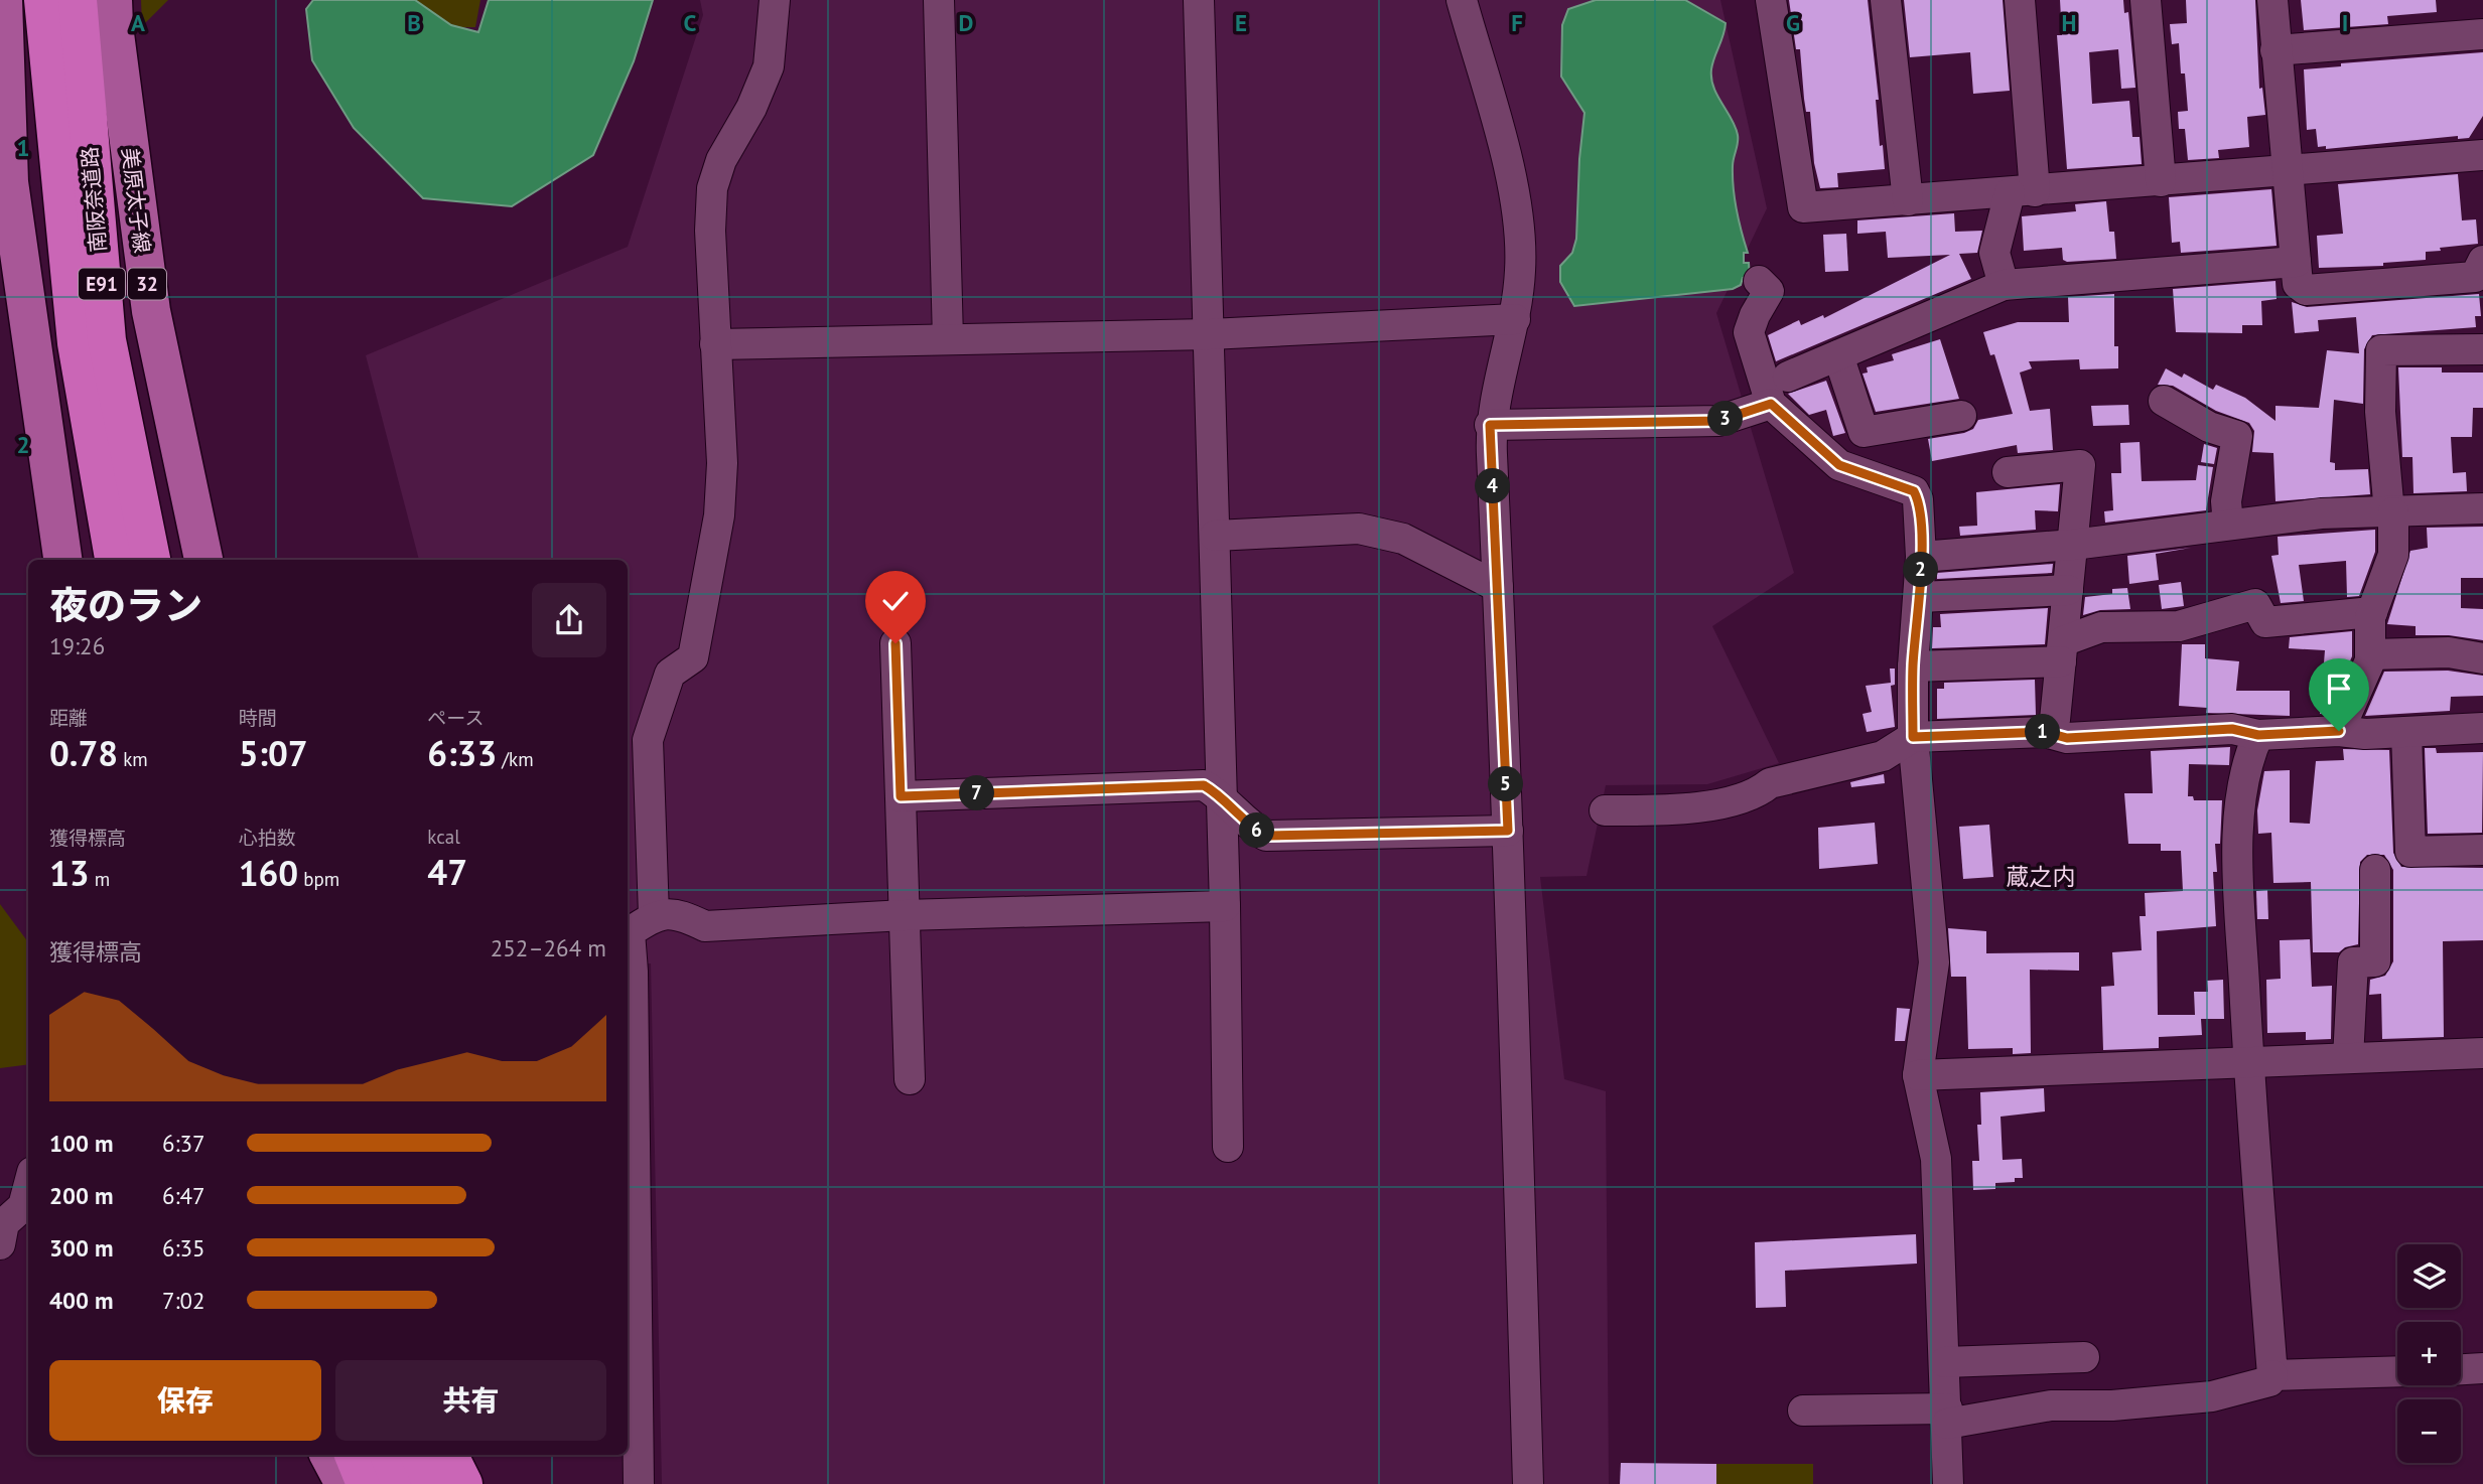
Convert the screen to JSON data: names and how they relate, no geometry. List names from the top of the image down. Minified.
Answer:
{"streets":{"highway":["南阪奈道路","E91"],"main road":["美原太子線","32"]},"districts":["蔵之内"],"page":{"pins":["3","4","2","1","5","7","6"],"heading":["夜のラン","19:26"],"stats":[["距離","0.78 km"],["時間","5:07"],["ペース","6:33 /km"],["獲得標高","13 m"],["心拍数","160 bpm"],["kcal","47"]],"chart":["獲得標高","252–264 m"],"list":[{"name":"100 m","note":"6:37"},{"name":"200 m","note":"6:47"},{"name":"300 m","note":"6:35"},{"name":"400 m","note":"7:02"}],"map_buttons":["+","−"],"buttons":["保存","共有"]},"grid":{"columns":["A","B","C","D","E","F","G","H","I"],"rows":["1","2"]}}
